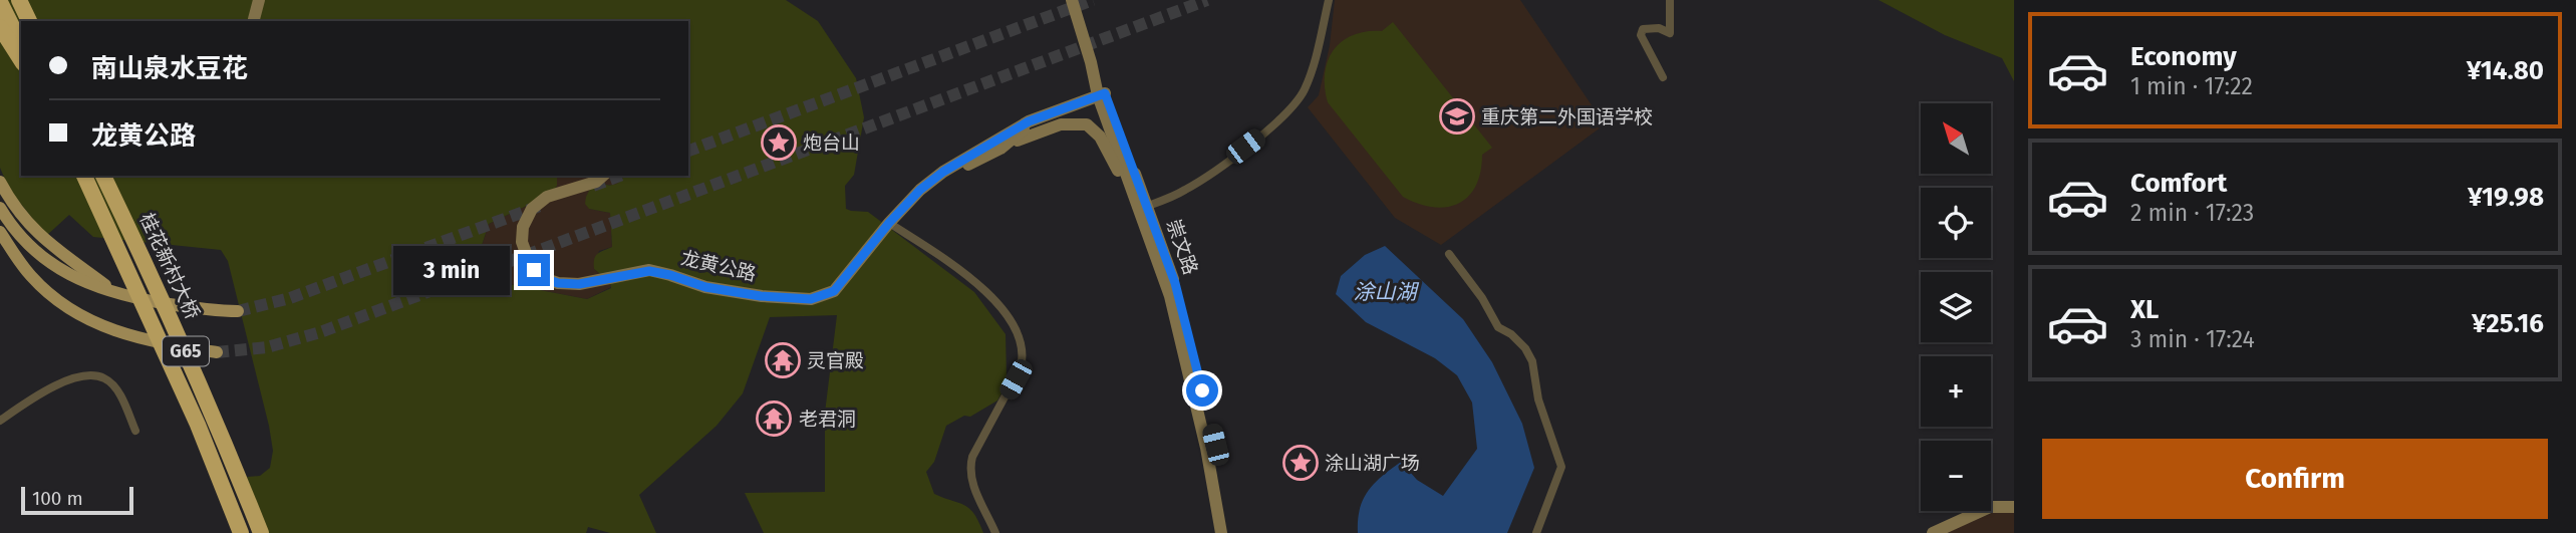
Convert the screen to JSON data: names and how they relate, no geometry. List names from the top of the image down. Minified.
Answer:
{"streets":{"highway":["桂花新村大桥","G65"],"main road":["崇文路","龙黄公路"]},"crossings":[["崇文路","龙黄公路"]],"water":["涂山湖"],"places":{"school or university":["重庆第二外国语学校"],"place":["炮台山","涂山湖广场"],"temple":["灵官殿","老君洞"]},"scale_bar":"100 m","north":"top left","page":{"list":[{"name":"Economy","note":"1 min · 17:22","value":"¥14.80"},{"name":"Comfort","note":"2 min · 17:23","value":"¥19.98"},{"name":"XL","note":"3 min · 17:24","value":"¥25.16"}],"banner":["南山泉水豆花","龙黄公路"],"map_buttons":["+","−"],"bubble":"3 min","buttons":"Confirm","scale":"100 m"}}
